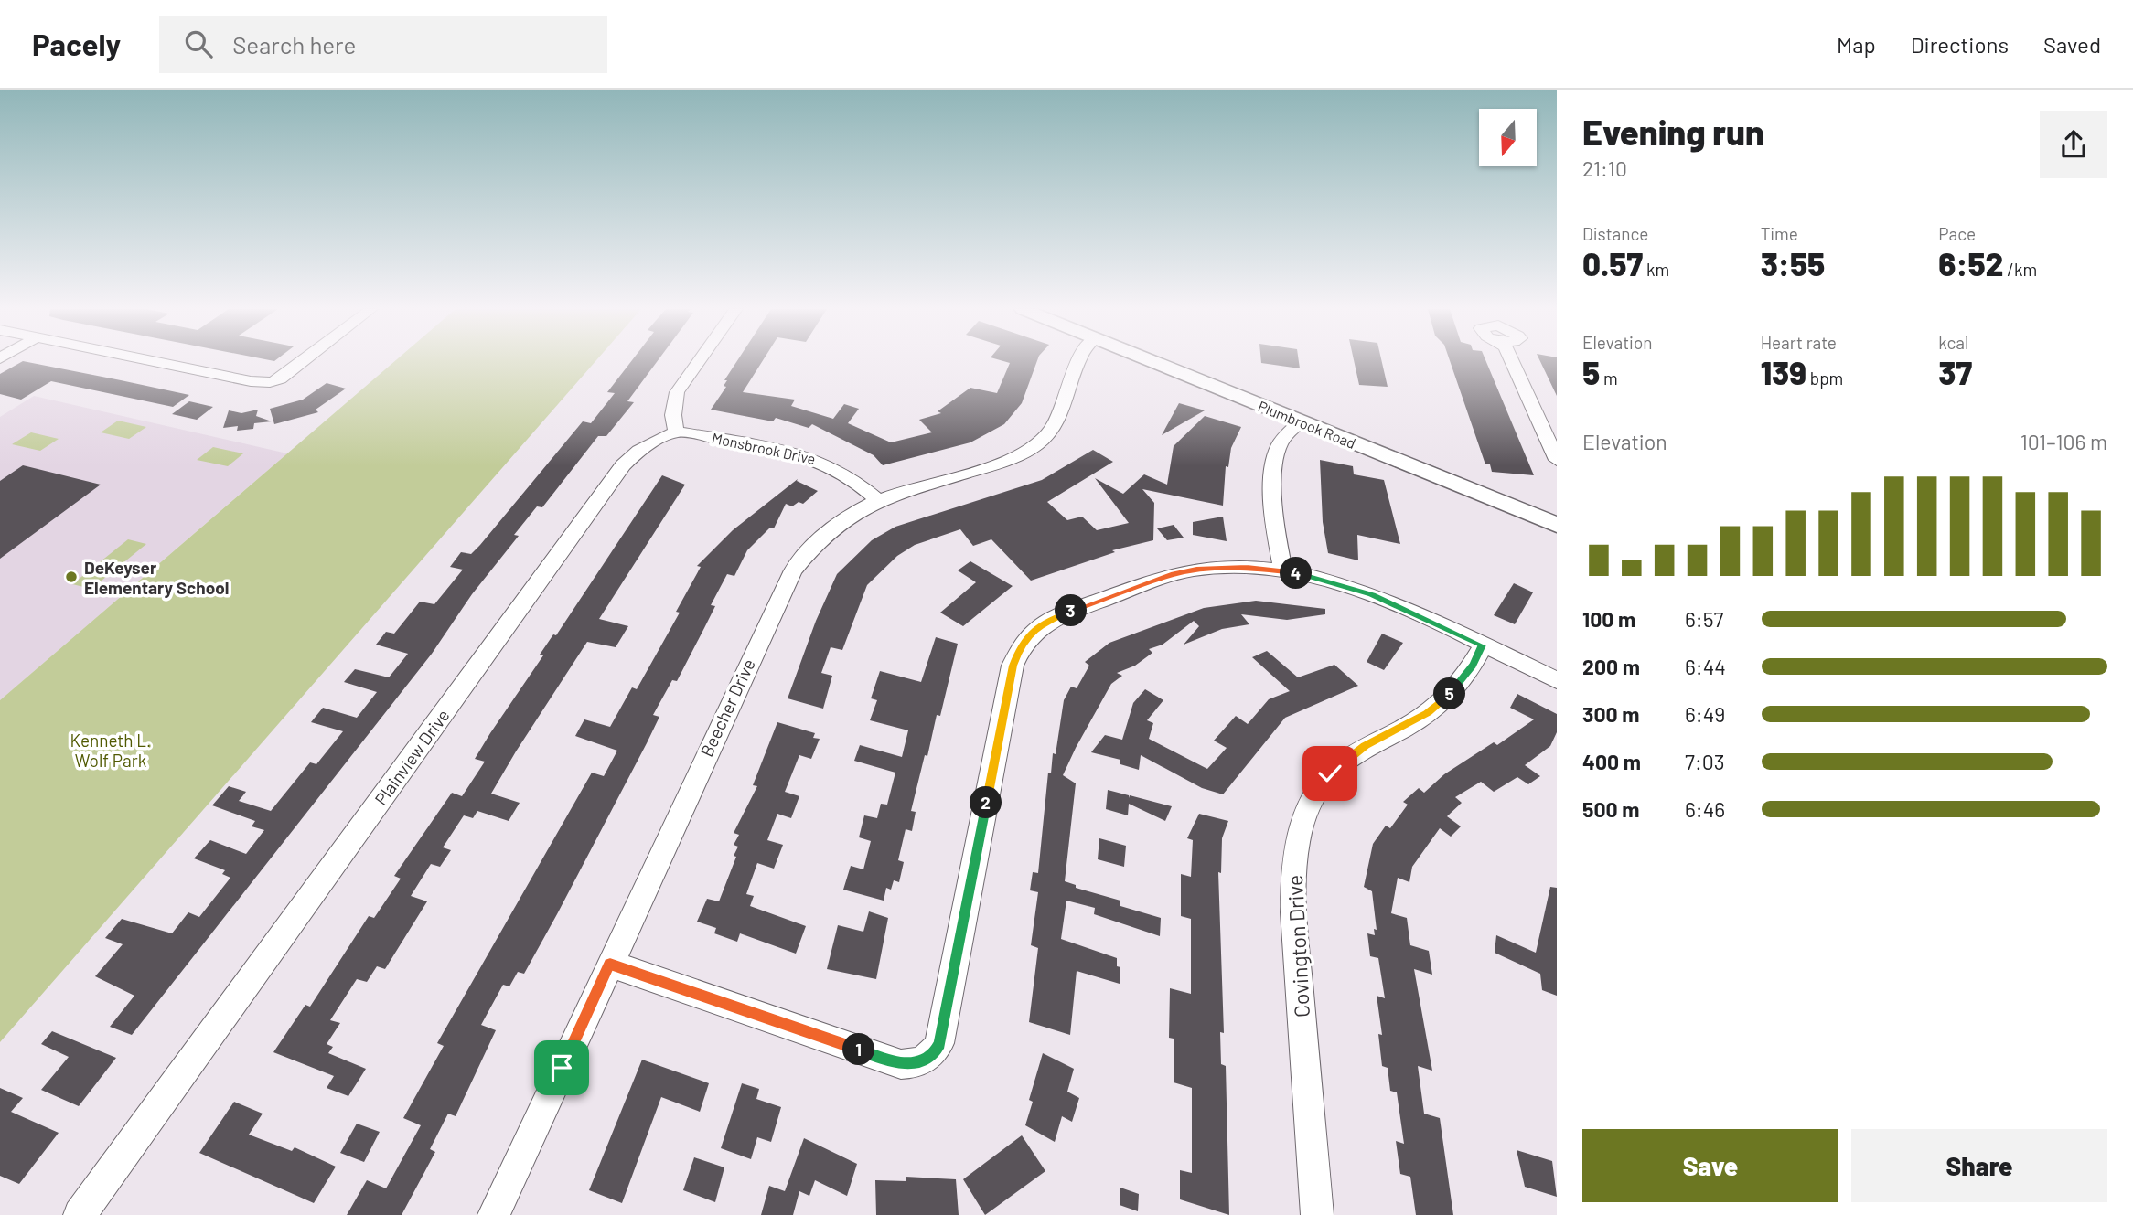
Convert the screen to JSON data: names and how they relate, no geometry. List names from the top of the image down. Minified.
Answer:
{"streets":{"street":["Plumbrook Road","Monsbrook Drive","Beecher Drive","Plainview Drive","Covington Drive"]},"crossings":[["Monsbrook Drive","Beecher Drive"],["Monsbrook Drive","Plainview Drive"]],"parks":["Kenneth L. Wolf Park"],"places":["DeKeyser Elementary School"],"north":"bottom","page":{"header":"Pacely","search":"Search here","nav":["Map","Directions","Saved"],"heading":["Evening run","21:10"],"stats":[["Distance","0.57 km"],["Time","3:55"],["Pace","6:52 /km"],["Elevation","5 m"],["Heart rate","139 bpm"],["kcal","37"]],"chart":["Elevation","101–106 m"],"pins":["4","3","5","2","1"],"list":[{"name":"100 m","note":"6:57"},{"name":"200 m","note":"6:44"},{"name":"300 m","note":"6:49"},{"name":"400 m","note":"7:03"},{"name":"500 m","note":"6:46"}],"buttons":["Save","Share"]}}
